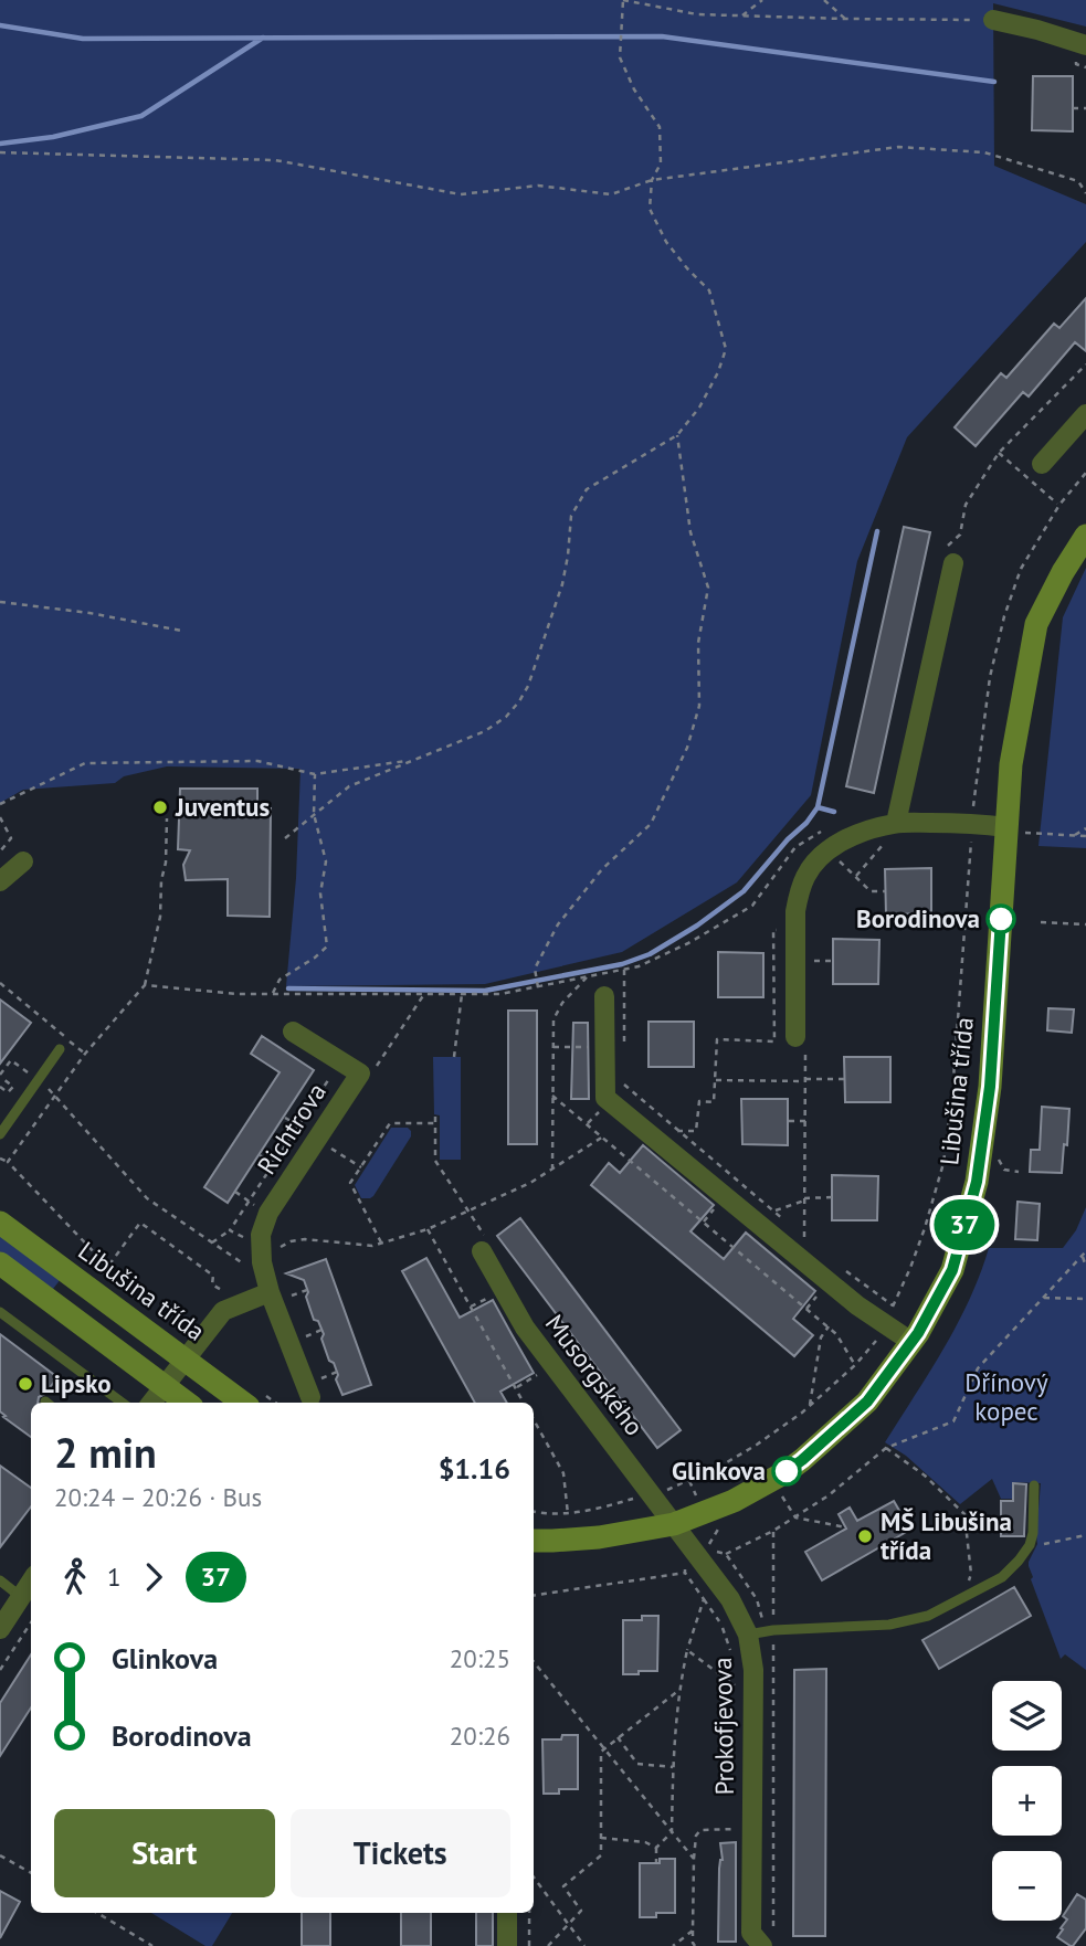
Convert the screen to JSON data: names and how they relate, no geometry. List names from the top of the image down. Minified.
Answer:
{"streets":{"street":["Libušina třída","Richtrova","Musorgského","Prokofjevova"]},"crossings":[["Libušina třída","Musorgského"],["Libušina třída","Prokofjevova"],["Musorgského","Prokofjevova"]],"parks":["Dřínový kopec"],"places":["Juventus","Borodinova","Lipsko","Glinkova","MŠ Libušina třída"],"lines":["bus line 37"],"page":{"on_map":"37","heading":["2 min","20:24 – 20:26 · Bus","$1.16"],"legs":["1","37"],"list":[{"name":"Glinkova","value":"20:25"},{"name":"Borodinova","value":"20:26"}],"map_buttons":["+","−"],"buttons":["Start","Tickets"]}}
